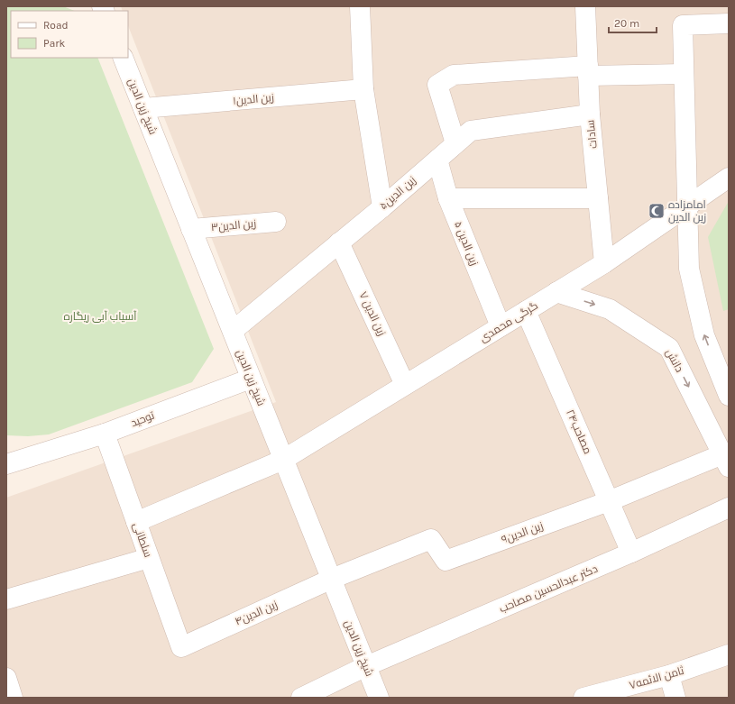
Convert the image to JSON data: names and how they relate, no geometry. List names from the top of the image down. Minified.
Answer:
{"streets":{"street":["زین الدین۱","شیخ زین الدین","سادات","زین الدین۵","زین الدین۳","زین الدین ۵","زین الدین ۷","گرگی محمدی","دانش","توحید","مصاحب۲۴","زین الدین۹","سلطانی","دکتر عبدالحسین مصاحب","زین الدین۴","ثامن الا‌ئمه۷"]},"crossings":[["زین الدین۱","شیخ زین الدین"],["شیخ زین الدین","زین الدین۵"],["شیخ زین الدین","زین الدین۳"],["شیخ زین الدین","گرگی محمدی"],["شیخ زین الدین","توحید"],["شیخ زین الدین","زین الدین۹"],["شیخ زین الدین","دکتر عبدالحسین مصاحب"],["شیخ زین الدین","زین الدین۴"],["سادات","زین الدین۵"],["سادات","گرگی محمدی"],["زین الدین۵","زین الدین ۵"],["زین الدین۵","زین الدین ۷"],["زین الدین ۵","گرگی محمدی"],["زین الدین ۷","گرگی محمدی"],["گرگی محمدی","دانش"],["گرگی محمدی","مصاحب۲۴"],["گرگی محمدی","سلطانی"],["دانش","زین الدین۹"],["توحید","سلطانی"],["مصاحب۲۴","زین الدین۹"],["مصاحب۲۴","دکتر عبدالحسین مصاحب"],["زین الدین۹","زین الدین۴"],["سلطانی","زین الدین۴"]],"one_way":["دانش"],"parks":["آسیاب آبی ریگاره"],"places":{"mosque":["امامزاده زین الدین"]},"legend":["Road","Park"],"scale_bar":"20 m"}
